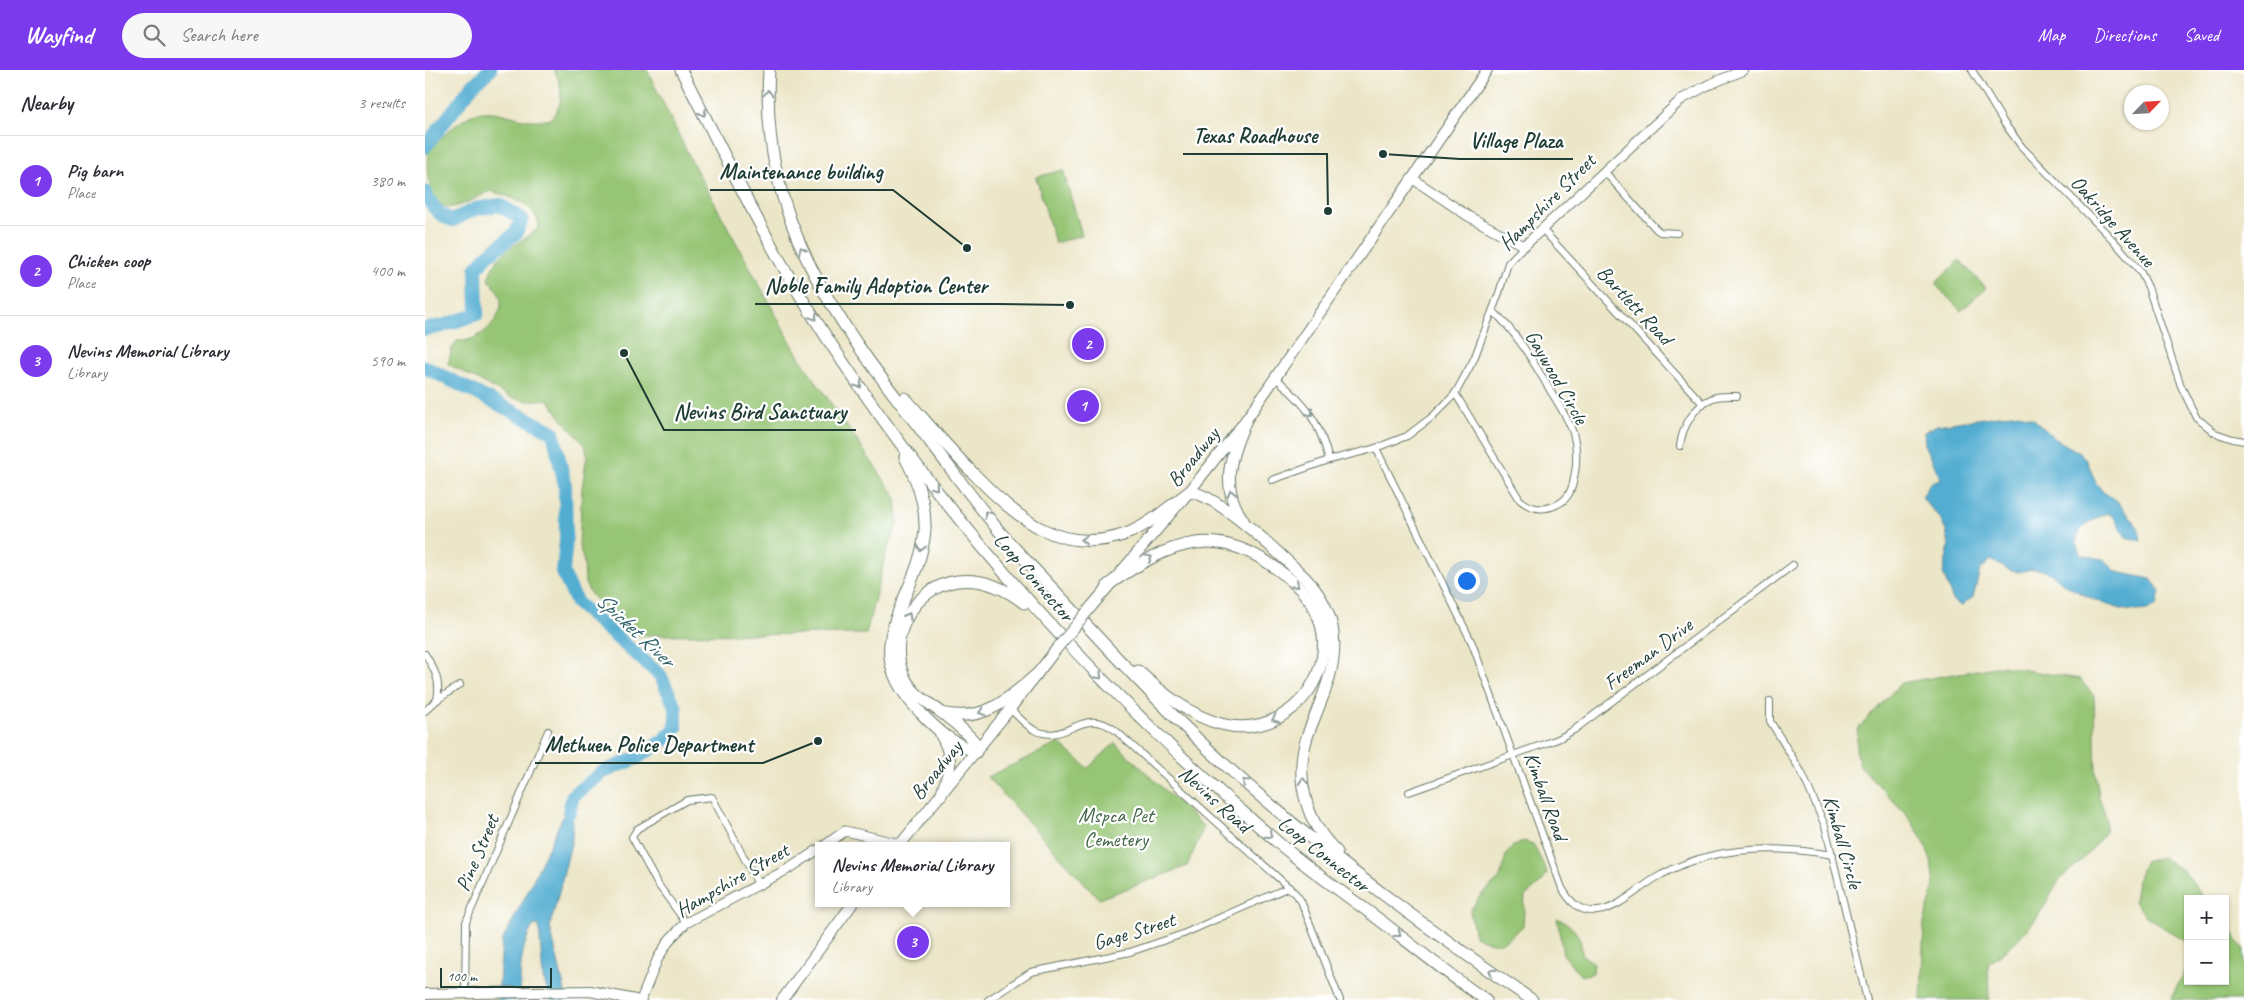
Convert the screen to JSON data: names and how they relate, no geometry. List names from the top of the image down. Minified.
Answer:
{"streets":{"highway":["Loop Connector"],"main road":["Broadway"],"street":["Hampshire Street","Oakridge Avenue","Bartlett Road","Gaywood Circle","Freeman Drive","Kimball Road","Nevins Road","Kimball Circle","Pine Street","Gage Street"]},"crossings":[["Hampshire Street","Bartlett Road"],["Hampshire Street","Gaywood Circle"],["Hampshire Street","Kimball Road"],["Broadway","Nevins Road"],["Freeman Drive","Kimball Road"],["Kimball Road","Kimball Circle"],["Nevins Road","Gage Street"]],"water":["Spicket River"],"parks":["Mspca Pet Cemetery"],"places":["Village Plaza","Texas Roadhouse","Maintenance building","Noble Family Adoption Center","Nevins Bird Sanctuary","Methuen Police Department"],"scale_bar":"100 m","north":"top right","page":{"header":"Wayfind","search":"Search here","nav":["Map","Directions","Saved"],"heading":["Nearby","3 results"],"list":[{"mark":"1","name":"Pig barn","note":"Place","value":"380 m"},{"mark":"2","name":"Chicken coop","note":"Place","value":"400 m"},{"mark":"3","name":"Nevins Memorial Library","note":"Library","value":"590 m"}],"pins":["2","1","3"],"popup":["Nevins Memorial Library","Library"],"map_buttons":["+","−"],"scale":"100 m"}}
